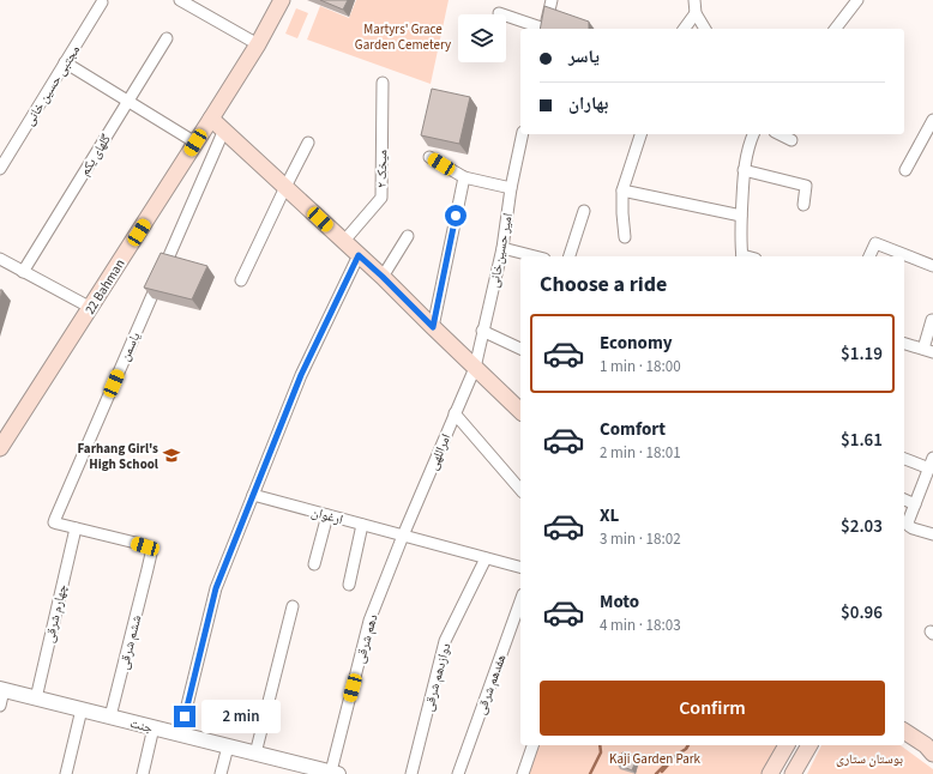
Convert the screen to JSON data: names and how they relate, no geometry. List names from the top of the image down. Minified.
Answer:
{"streets":{"main road":["22 Bahman"],"street":["مجتبی حسین خانی","گلهای یکم","میخک ۲","امیر حسین‌خانی","یاسمن","امراللهی","ارغوان","چهارم شرقی","دهم شرقی","ششم شرقی","دوازدهم شرقی","هفدهم شرقی","جنت"]},"crossings":[["امیر حسین‌خانی","امراللهی"],["یاسمن","چهارم شرقی"],["یاسمن","ششم شرقی"],["امراللهی","ارغوان"],["امراللهی","دهم شرقی"],["ارغوان","دهم شرقی"],["ارغوان","دوازدهم شرقی"],["چهارم شرقی","جنت"],["دهم شرقی","جنت"],["ششم شرقی","جنت"]],"parks":["Martyrs' Grace Garden Cemetery","Kaji Garden Park","بوستان ستاری"],"places":{"school or university":["Farhang Girl's High School"]},"page":{"banner":["یاسر","بهاران"],"heading":"Choose a ride","list":[{"name":"Economy","note":"1 min · 18:00","value":"$1.19"},{"name":"Comfort","note":"2 min · 18:01","value":"$1.61"},{"name":"XL","note":"3 min · 18:02","value":"$2.03"},{"name":"Moto","note":"4 min · 18:03","value":"$0.96"}],"buttons":"Confirm","bubble":"2 min"}}
